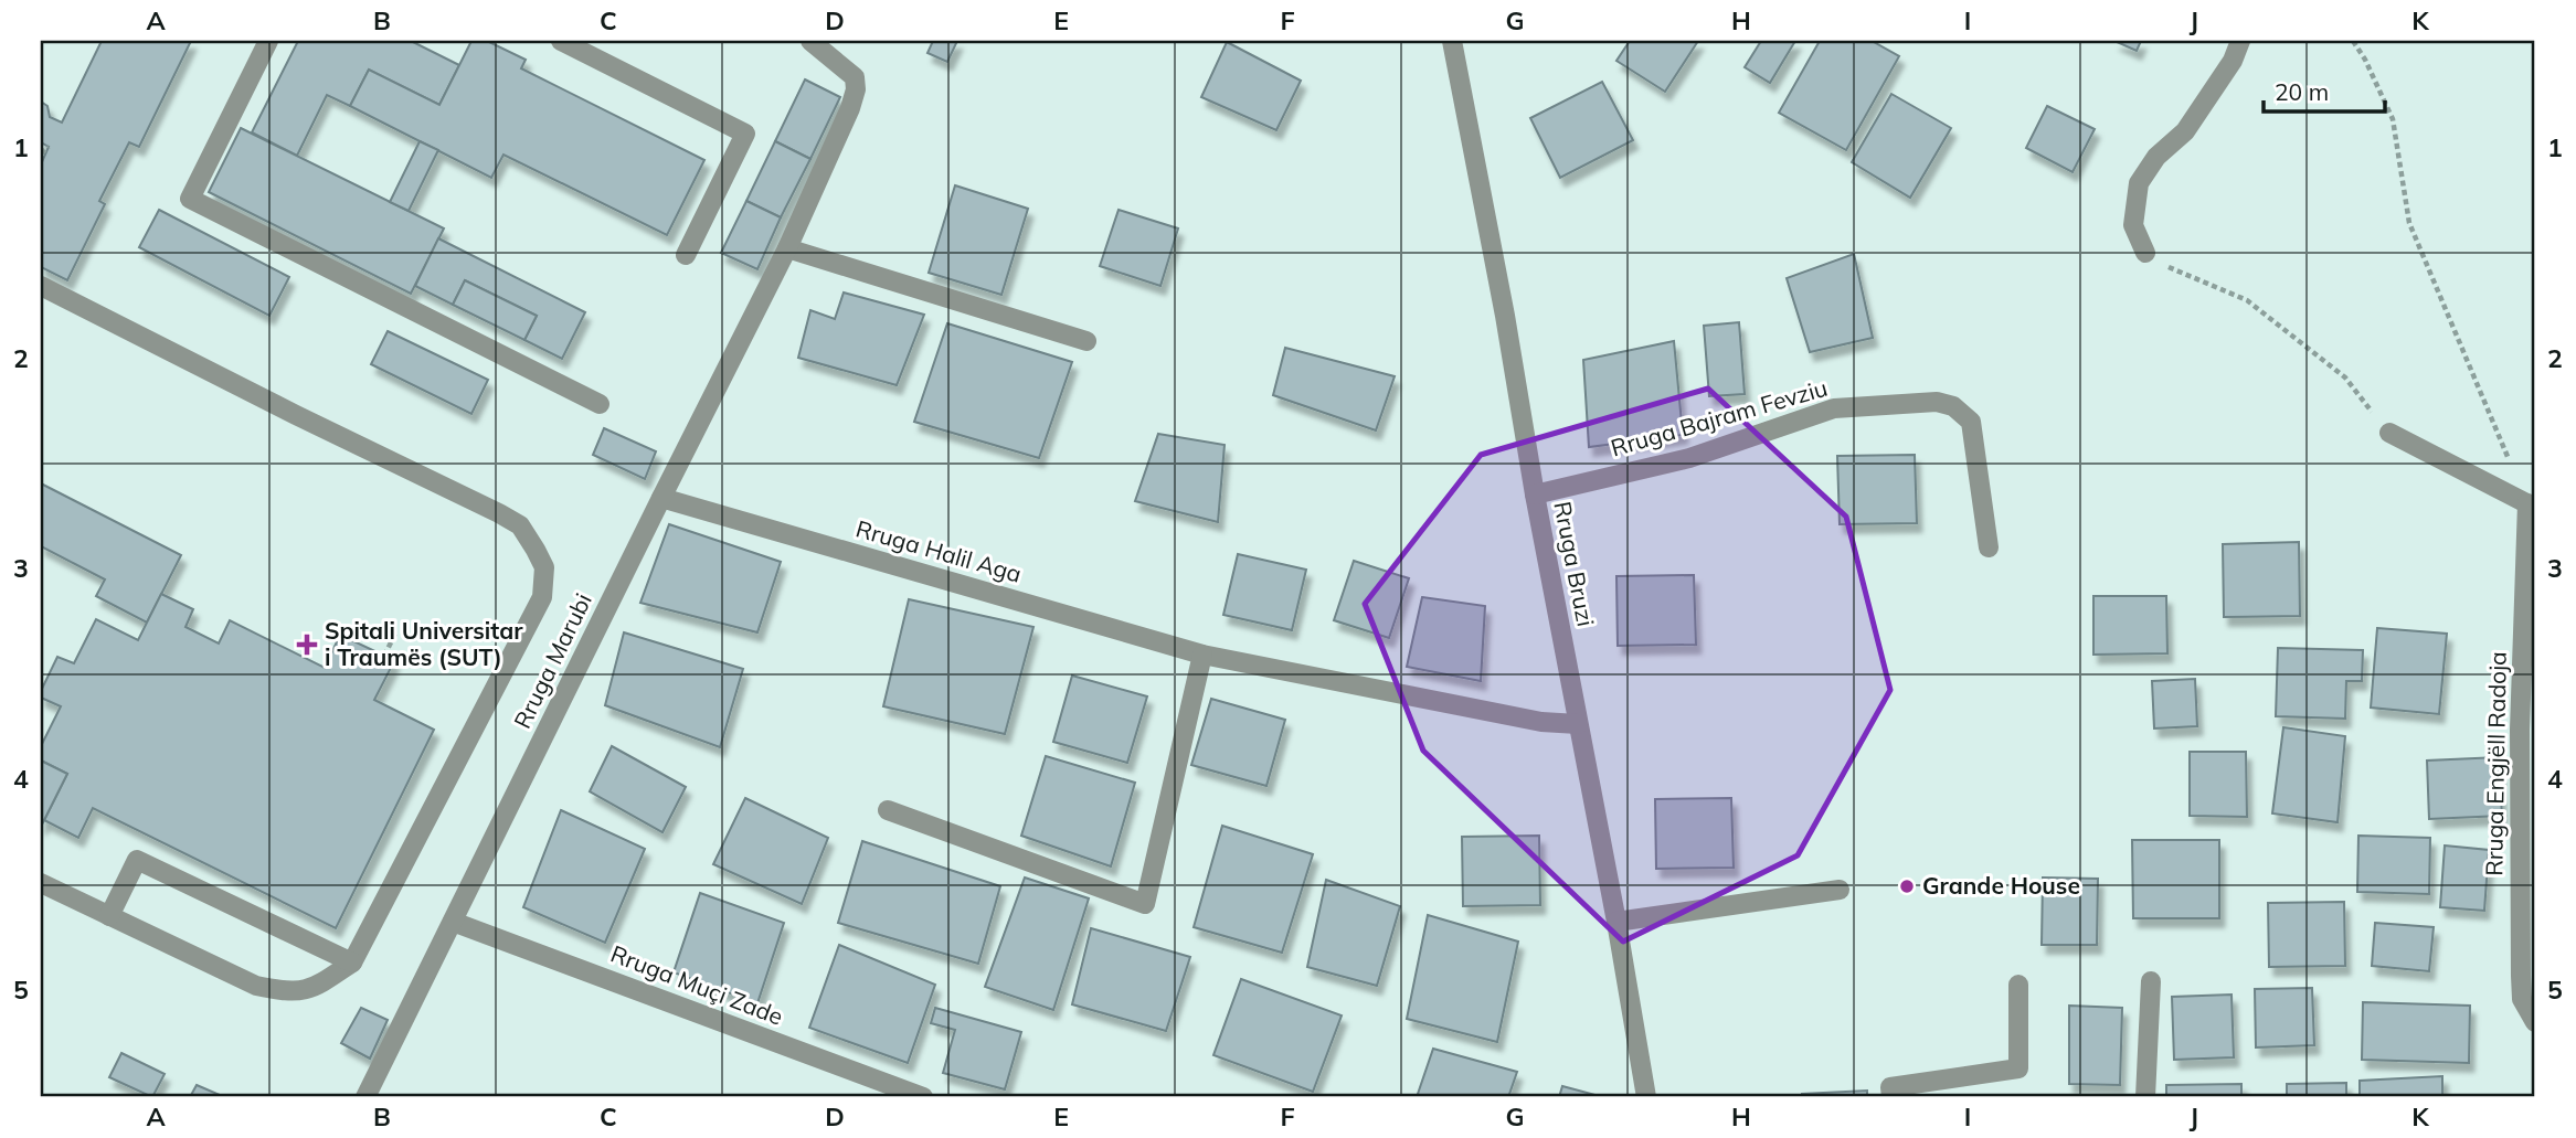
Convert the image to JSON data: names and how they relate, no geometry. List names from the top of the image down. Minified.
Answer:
{"streets":{"street":["Rruga Bajram Fevziu","Rruga Halil Aga","Rruga Bruzi","Rruga Marubi","Rruga Engjëll Radoja","Rruga Muçi Zade"]},"crossings":[["Rruga Bajram Fevziu","Rruga Bruzi"],["Rruga Halil Aga","Rruga Bruzi"],["Rruga Halil Aga","Rruga Marubi"],["Rruga Marubi","Rruga Muçi Zade"]],"places":{"health":["Spitali Universitar i Traumës (SUT)"],"other":["Grande House"]},"scale_bar":"20 m","grid":{"columns":["A","B","C","D","E","F","G","H","I","J","K"],"rows":["1","2","3","4","5"]}}
